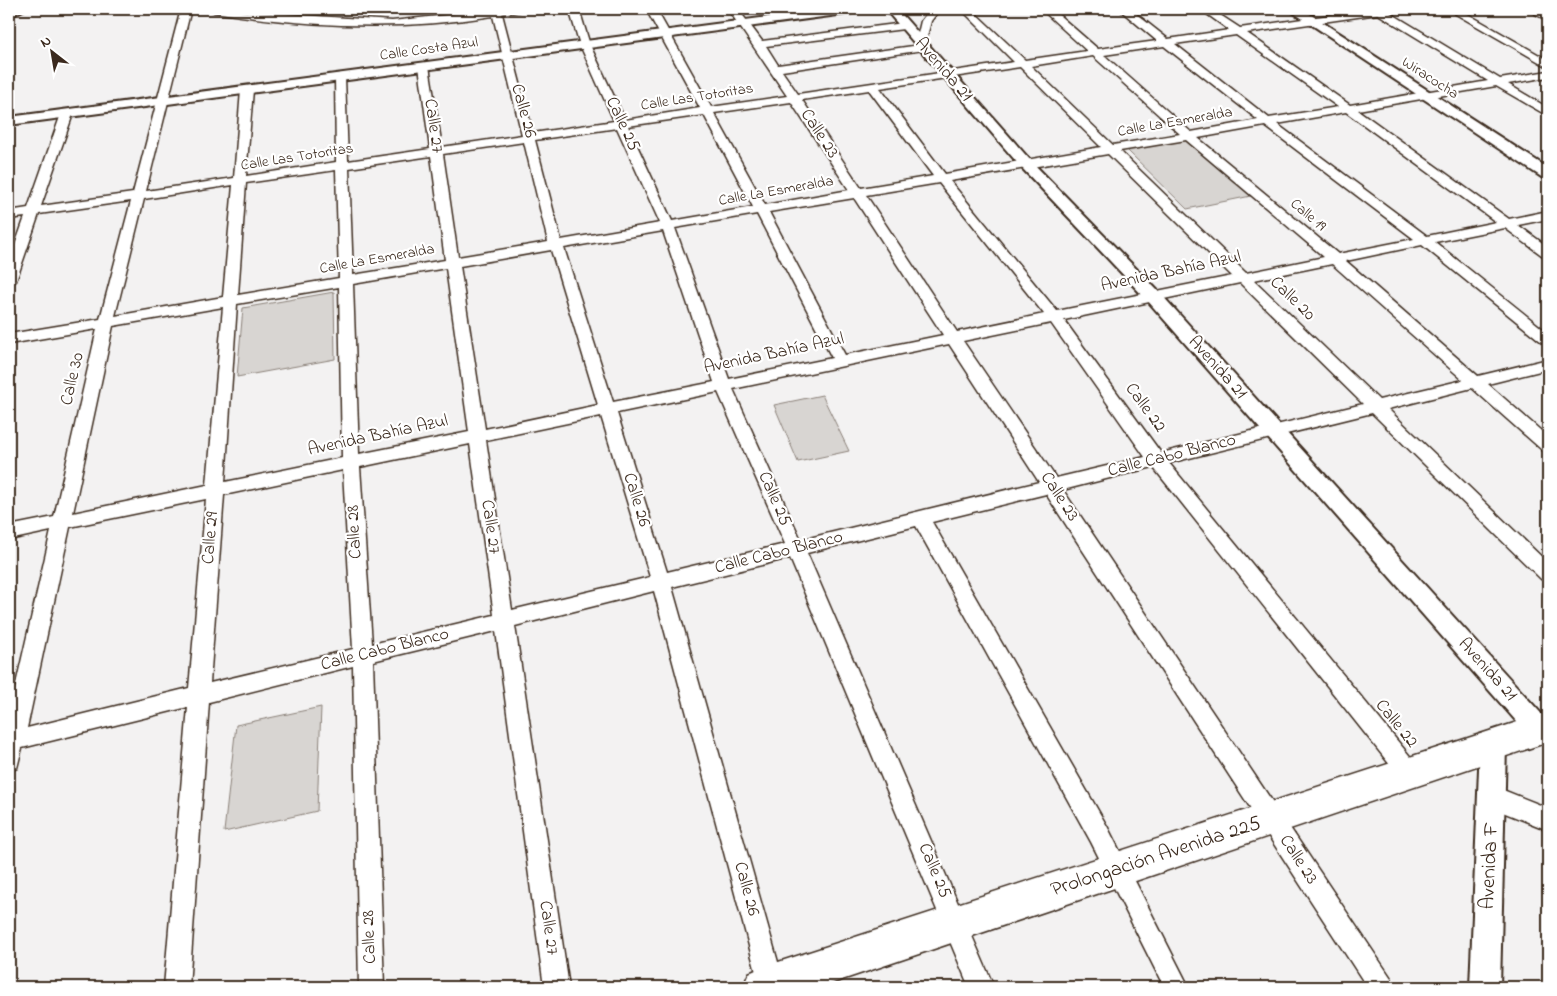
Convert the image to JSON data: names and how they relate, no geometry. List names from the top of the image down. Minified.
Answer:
{"streets":{"main road":["Prolongación Avenida 225"],"street":["Calle Costa Azul","Avenida 21","Wiracocha","Calle Las Totoritas","Calle 26","Calle La Esmeralda","Calle 25","Calle 27","Calle 23","Calle 19","Avenida Bahía Azul","Calle 20","Calle 30","Calle 22","Calle Cabo Blanco","Calle 28","Calle 29","Avenida F"]},"crossings":[["Calle Costa Azul","Calle 26"],["Calle Costa Azul","Calle 25"],["Calle Costa Azul","Calle 27"],["Calle Costa Azul","Calle 23"],["Calle Costa Azul","Calle 30"],["Calle Costa Azul","Calle 28"],["Calle Costa Azul","Calle 29"],["Avenida 21","Calle Las Totoritas"],["Avenida 21","Calle La Esmeralda"],["Avenida 21","Avenida Bahía Azul"],["Avenida 21","Calle Cabo Blanco"],["Avenida 21","Prolongación Avenida 225"],["Wiracocha","Calle Las Totoritas"],["Wiracocha","Calle La Esmeralda"],["Calle Las Totoritas","Calle 26"],["Calle Las Totoritas","Calle 25"],["Calle Las Totoritas","Calle 27"],["Calle Las Totoritas","Calle 23"],["Calle Las Totoritas","Calle 19"],["Calle Las Totoritas","Calle 20"],["Calle Las Totoritas","Calle 30"],["Calle Las Totoritas","Calle 22"],["Calle Las Totoritas","Calle 28"],["Calle Las Totoritas","Calle 29"],["Calle 26","Calle La Esmeralda"],["Calle 26","Avenida Bahía Azul"],["Calle 26","Calle Cabo Blanco"],["Calle 26","Prolongación Avenida 225"],["Calle La Esmeralda","Calle 25"],["Calle La Esmeralda","Calle 27"],["Calle La Esmeralda","Calle 23"],["Calle La Esmeralda","Calle 19"],["Calle La Esmeralda","Calle 20"],["Calle La Esmeralda","Calle 30"],["Calle La Esmeralda","Calle 22"],["Calle La Esmeralda","Calle 28"],["Calle La Esmeralda","Calle 29"],["Calle 25","Avenida Bahía Azul"],["Calle 25","Calle Cabo Blanco"],["Calle 25","Prolongación Avenida 225"],["Calle 27","Avenida Bahía Azul"],["Calle 27","Calle Cabo Blanco"],["Calle 23","Avenida Bahía Azul"],["Calle 23","Calle Cabo Blanco"],["Calle 23","Prolongación Avenida 225"],["Calle 19","Avenida Bahía Azul"],["Calle 19","Calle Cabo Blanco"],["Avenida Bahía Azul","Calle 20"],["Avenida Bahía Azul","Calle 30"],["Avenida Bahía Azul","Calle 22"],["Avenida Bahía Azul","Calle 28"],["Avenida Bahía Azul","Calle 29"],["Calle 20","Calle Cabo Blanco"],["Calle 30","Calle Cabo Blanco"],["Calle 22","Calle Cabo Blanco"],["Calle 22","Prolongación Avenida 225"],["Calle Cabo Blanco","Calle 28"],["Calle Cabo Blanco","Calle 29"],["Prolongación Avenida 225","Avenida F"]],"north":"top left"}
